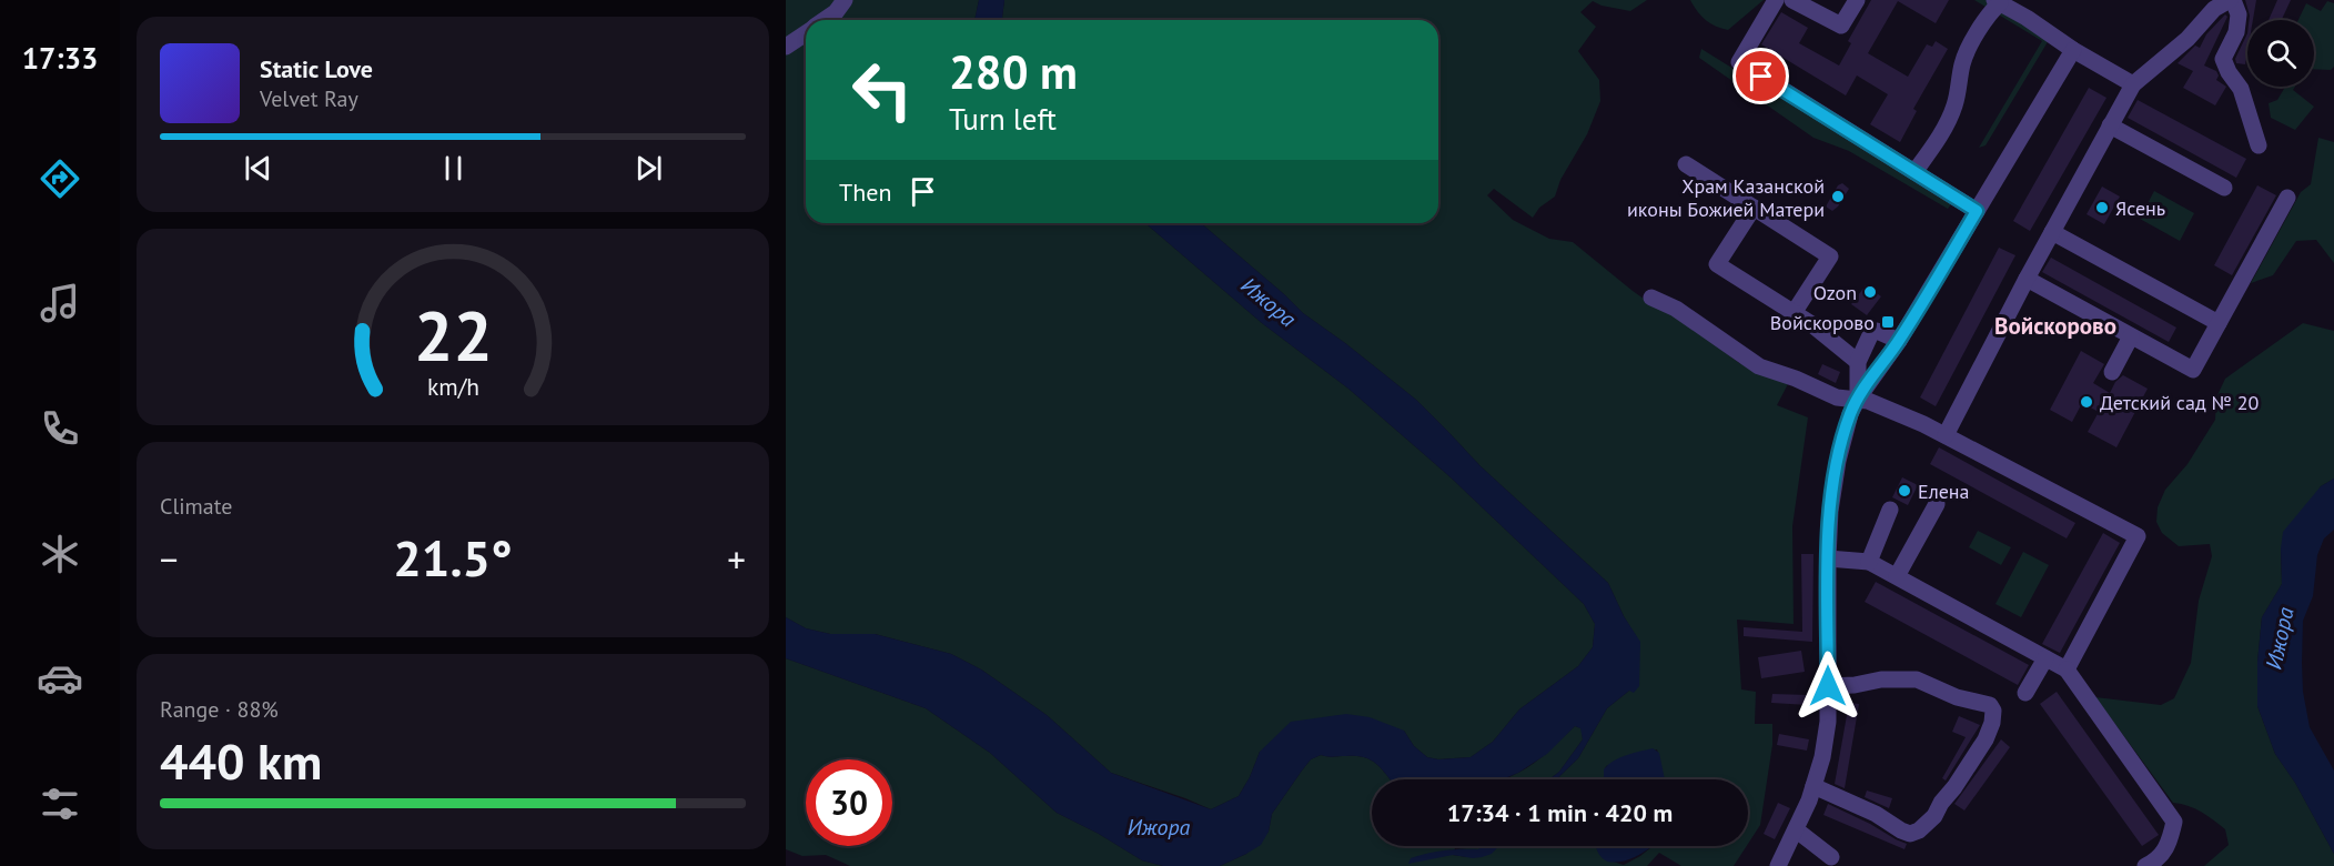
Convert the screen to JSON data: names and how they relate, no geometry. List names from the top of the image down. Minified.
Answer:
{"districts":["Войскорово"],"water":["Ижора"],"places":{"other":["Храм Казанской иконы Божией Матери","Ясень","Ozon","Детский сад № 20","Елена"],"transit":["Войскорово"]},"page":{"tabs":"17:33","turn":["280 m","Turn left"],"song":["Static Love","Velvet Ray"],"then":"Then","tile":["Climate",["Range · 88%","440 km"]],"heat":["−","21.5°","+"],"limit":"30","trip":"17:34 · 1 min · 420 m","gauge":["22","km/h"]}}
